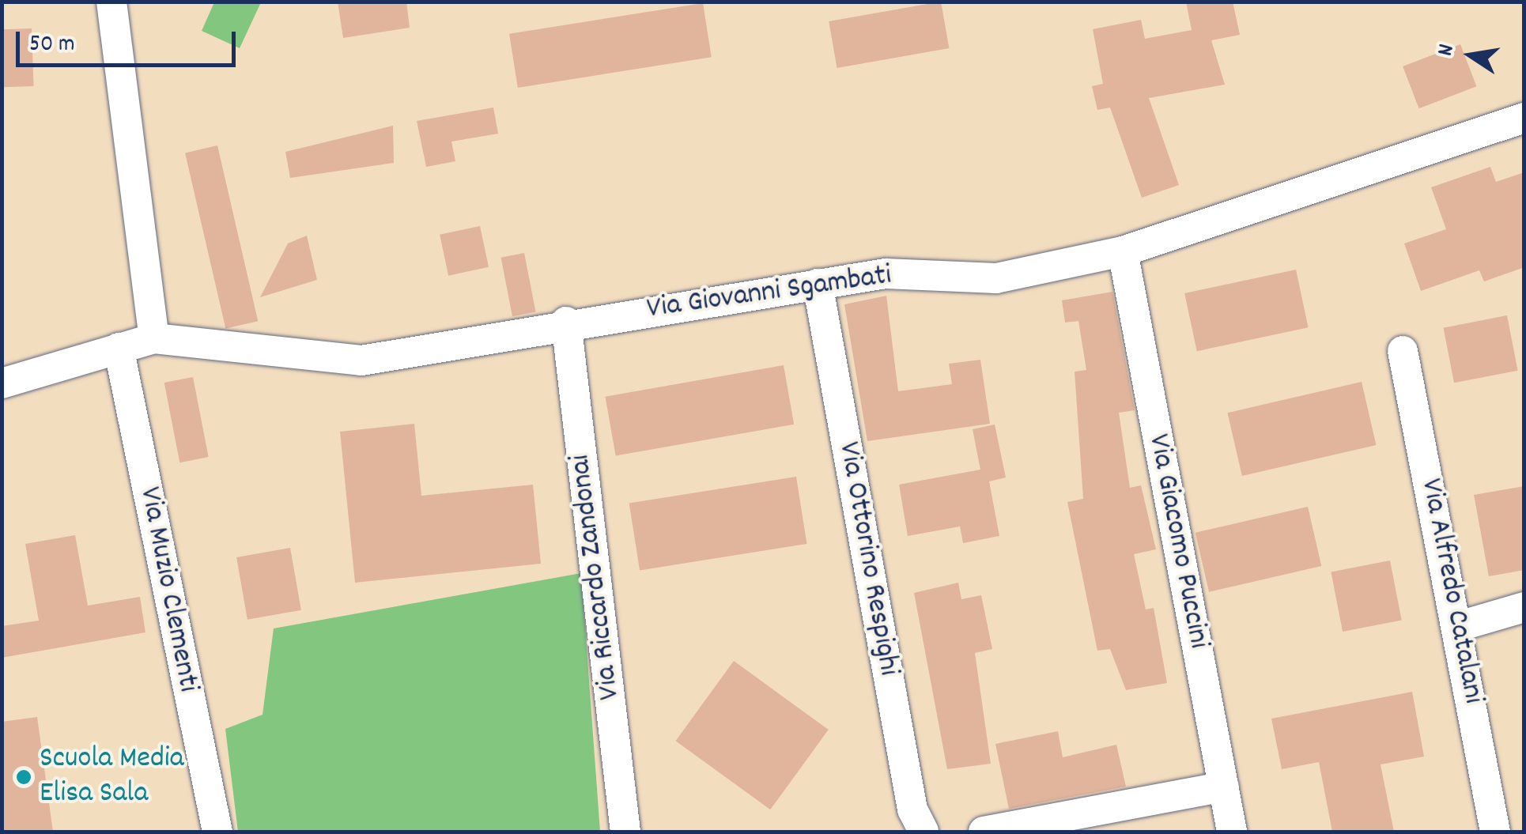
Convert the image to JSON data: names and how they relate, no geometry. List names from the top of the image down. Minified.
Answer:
{"streets":{"street":["Via Giovanni Sgambati","Via Giacomo Puccini","Via Ottorino Respighi","Via Riccardo Zandonai","Via Muzio Clementi","Via Alfredo Catalani"]},"crossings":[["Via Giovanni Sgambati","Via Giacomo Puccini"],["Via Giovanni Sgambati","Via Ottorino Respighi"],["Via Giovanni Sgambati","Via Riccardo Zandonai"],["Via Giovanni Sgambati","Via Muzio Clementi"]],"places":["Scuola Media Elisa Sala"],"scale_bar":"50 m","north":"left"}
